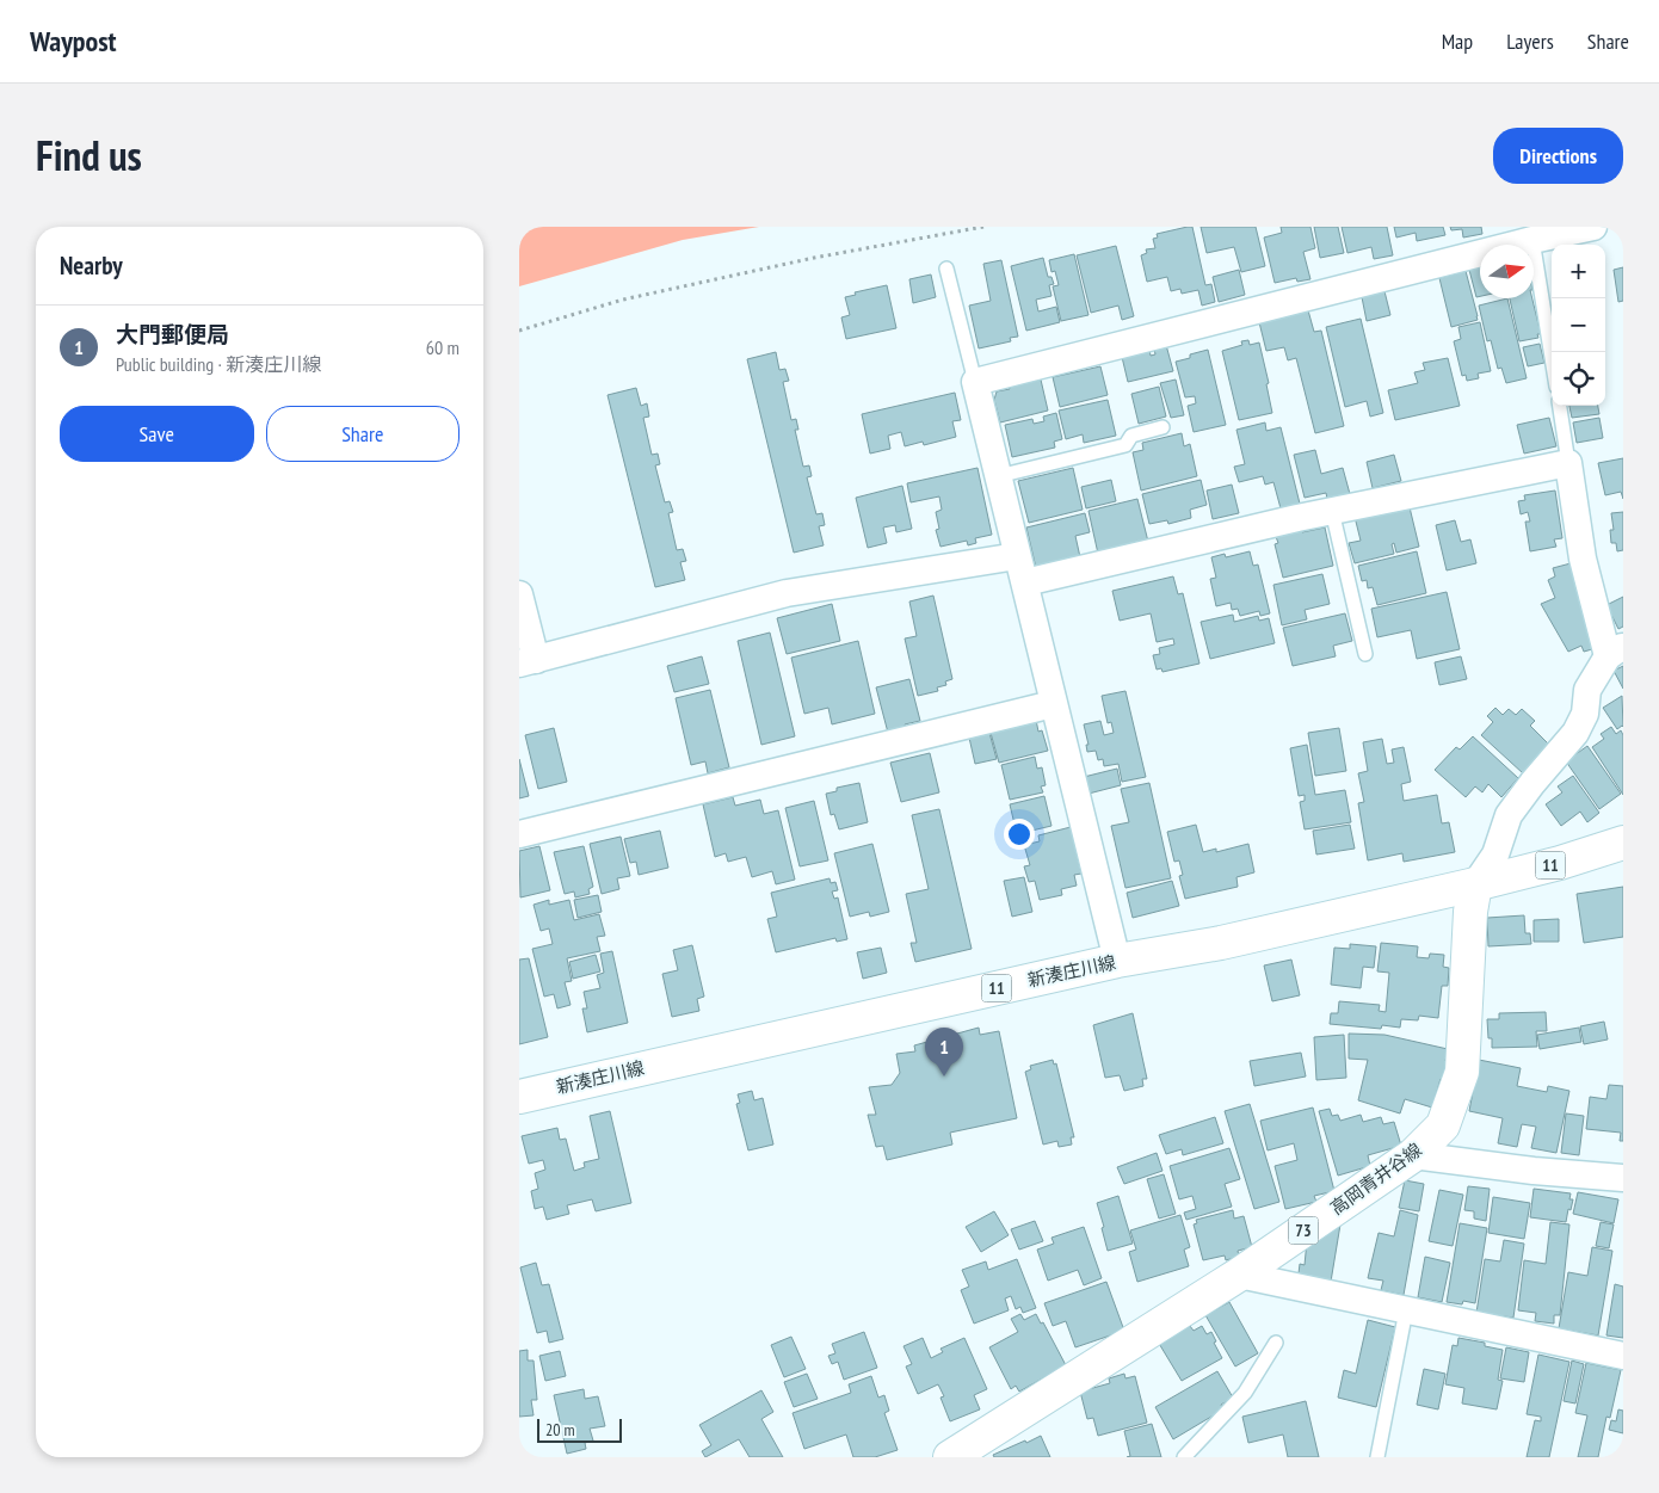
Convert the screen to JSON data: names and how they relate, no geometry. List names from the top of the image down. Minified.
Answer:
{"streets":{"main road":["11","新湊庄川線","高岡青井谷線","73"]},"crossings":[["新湊庄川線","高岡青井谷線"]],"scale_bar":"20 m","north":"right","page":{"header":"Waypost","nav":["Map","Layers","Share"],"title":"Find us","buttons":["Directions",["Save","Share"]],"heading":"Nearby","map_buttons":["+","−"],"list":[{"mark":"1","name":"大門郵便局","note":"Public building · 新湊庄川線","value":"60 m"}],"pins":"1","scale":"20 m"}}
